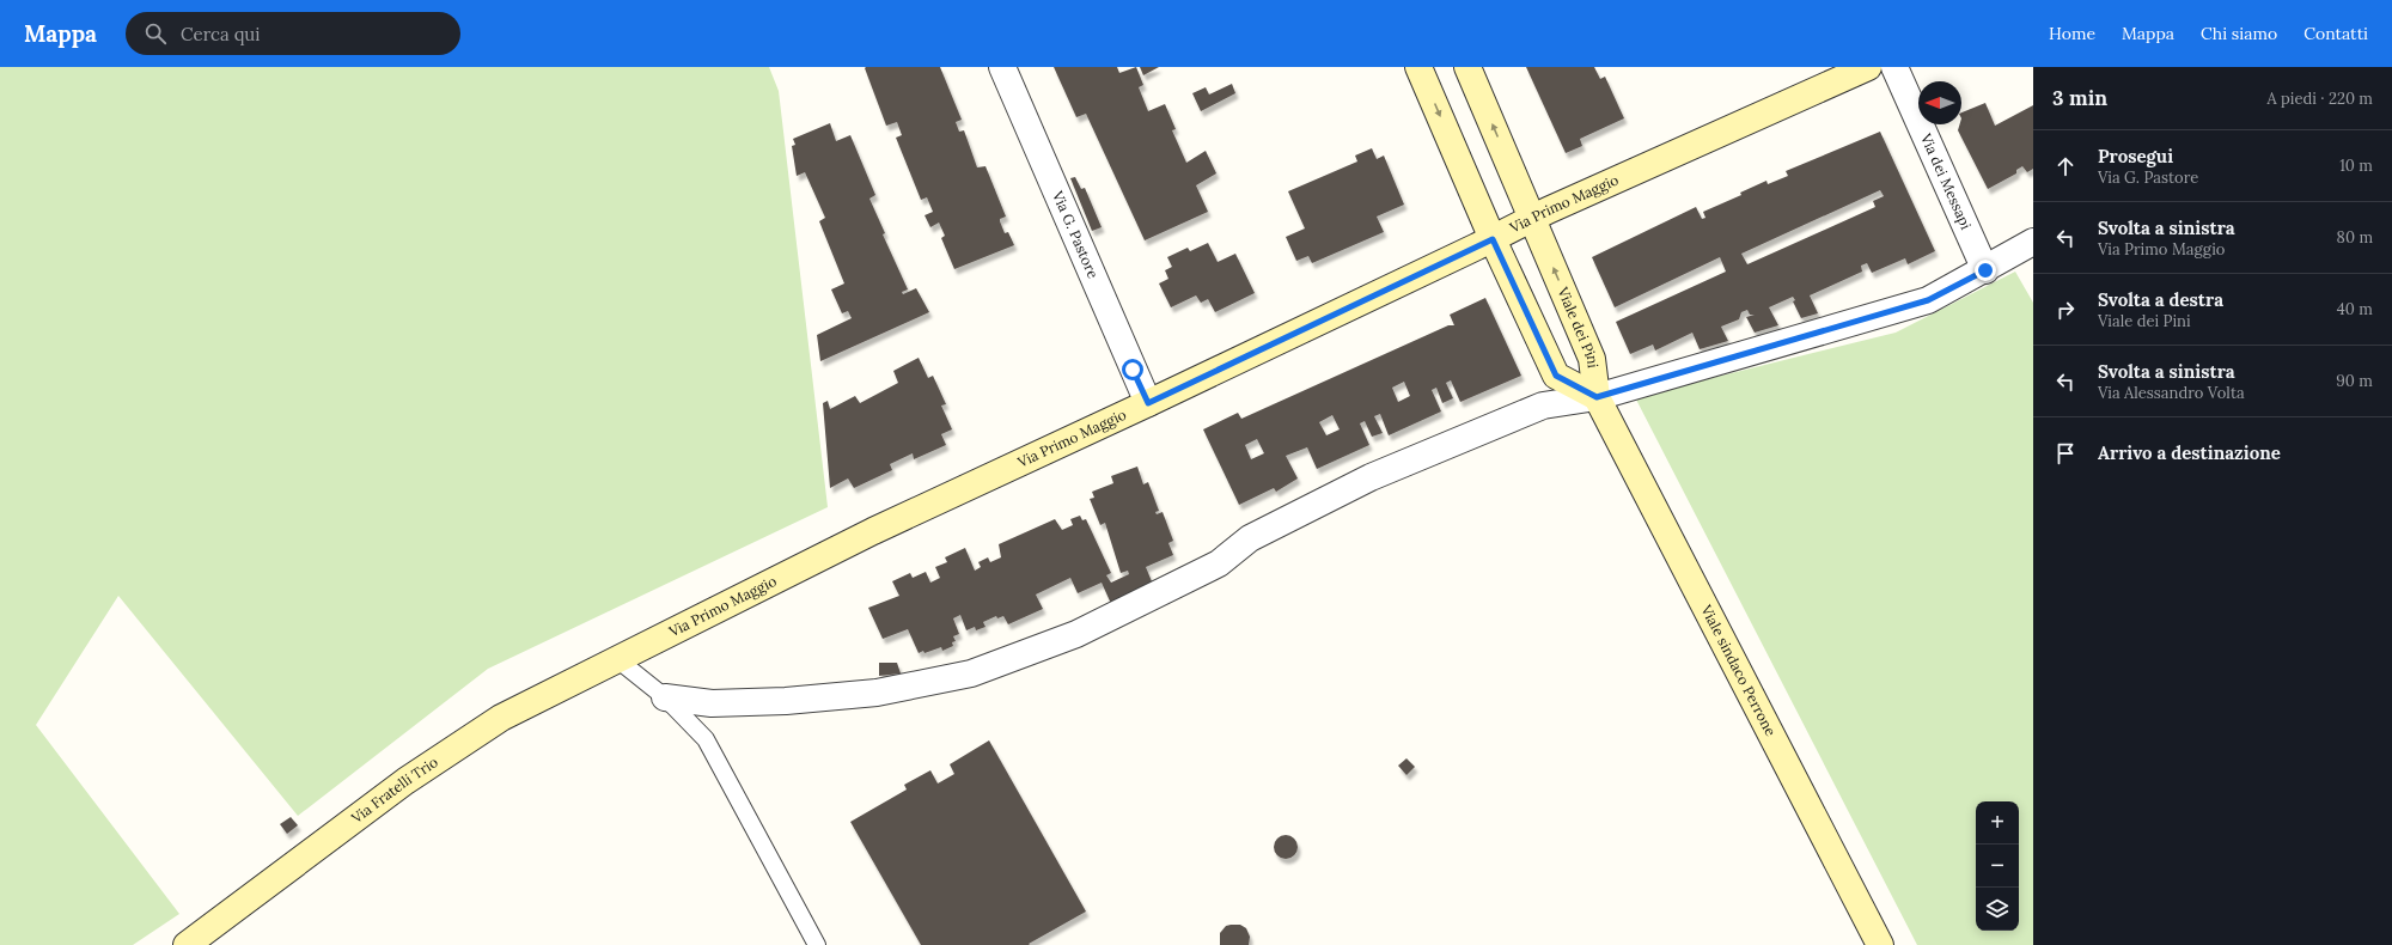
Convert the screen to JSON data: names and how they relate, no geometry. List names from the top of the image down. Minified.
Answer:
{"streets":{"street":["Via dei Messapi","Via Primo Maggio","Via G. Pastore","Viale dei Pini","Viale sindaco Perrone","Via Fratelli Trio"]},"crossings":[["Via Primo Maggio","Via G. Pastore"],["Via Primo Maggio","Viale dei Pini"],["Via Primo Maggio","Via Fratelli Trio"],["Viale dei Pini","Viale sindaco Perrone"]],"north":"left","page":{"header":"Mappa","search":"Cerca qui","nav":["Home","Mappa","Chi siamo","Contatti"],"heading":["3 min","A piedi · 220 m"],"list":[["Prosegui","Via G. Pastore","10 m"],["Svolta a sinistra","Via Primo Maggio","80 m"],["Svolta a destra","Viale dei Pini","40 m"],["Svolta a sinistra","Via Alessandro Volta","90 m"],"Arrivo a destinazione"],"map_buttons":["+","−"]}}
